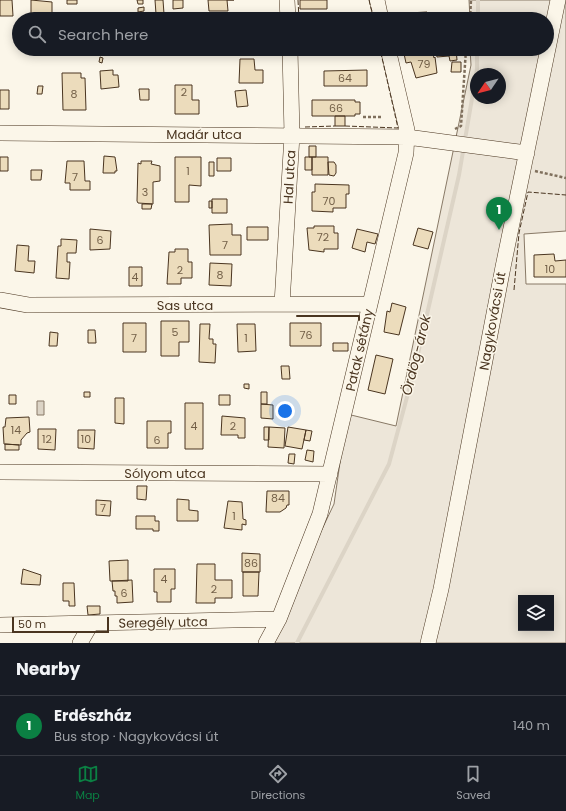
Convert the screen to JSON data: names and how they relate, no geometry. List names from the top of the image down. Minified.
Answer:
{"streets":{"street":["Madár utca","Hal utca","Sas utca","Nagykovácsi út","Patak sétány","Sólyom utca","Seregély utca"]},"crossings":[["Madár utca","Hal utca"],["Madár utca","Nagykovácsi út"],["Madár utca","Patak sétány"],["Hal utca","Sas utca"],["Sas utca","Patak sétány"],["Patak sétány","Sólyom utca"],["Patak sétány","Seregély utca"]],"water":["Ördög-árok"],"house_numbers":["79","64","2","8","66","1","7","3","70","72","6","7","10","2","8","4","5","76","7","1","4","2","14","12","10","6","84","7","1","86","4","2","6"],"scale_bar":"50 m","north":"bottom left","page":{"search":"Search here","pins":"1","scale":"50 m","heading":"Nearby","list":[{"mark":"1","name":"Erdészház","note":"Bus stop · Nagykovácsi út","value":"140 m"}],"nav":["Map","Directions","Saved"]}}
